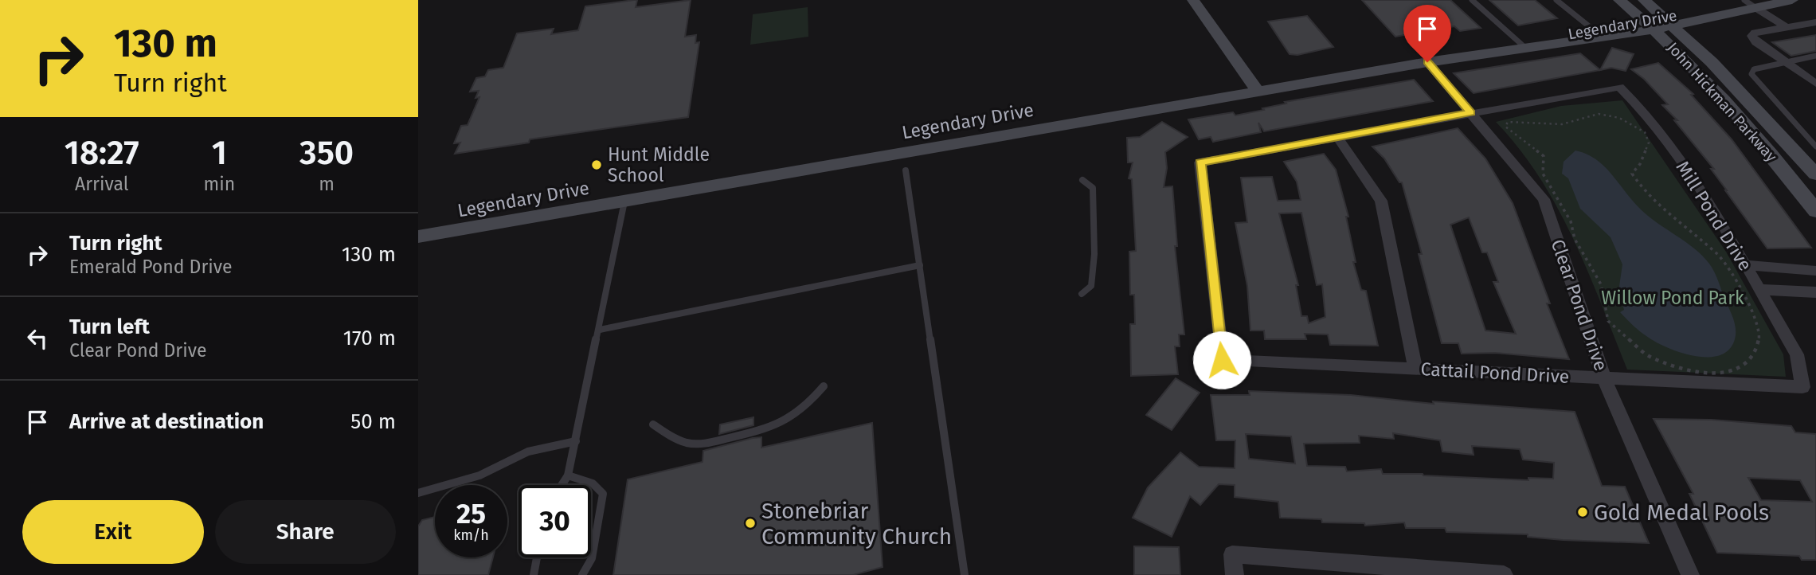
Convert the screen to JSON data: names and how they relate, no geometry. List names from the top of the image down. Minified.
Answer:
{"streets":{"street":["Legendary Drive","John Hickman Parkway","Mill Pond Drive","Clear Pond Drive","Cattail Pond Drive"]},"crossings":[["Legendary Drive","John Hickman Parkway"],["Legendary Drive","Clear Pond Drive"],["Mill Pond Drive","Clear Pond Drive"],["Mill Pond Drive","Cattail Pond Drive"],["Clear Pond Drive","Cattail Pond Drive"]],"parks":["Willow Pond Park"],"places":["Hunt Middle School","Gold Medal Pools","Stonebriar Community Church"],"page":{"turn":["130 m","Turn right"],"eta":["18:27","Arrival","1","min","350","m"],"list":[{"name":"Turn right","note":"Emerald Pond Drive","value":"130 m"},{"name":"Turn left","note":"Clear Pond Drive","value":"170 m"},{"name":"Arrive at destination","value":"50 m"}],"speed":"25 km/h","limit":"30","buttons":["Exit","Share"]}}
